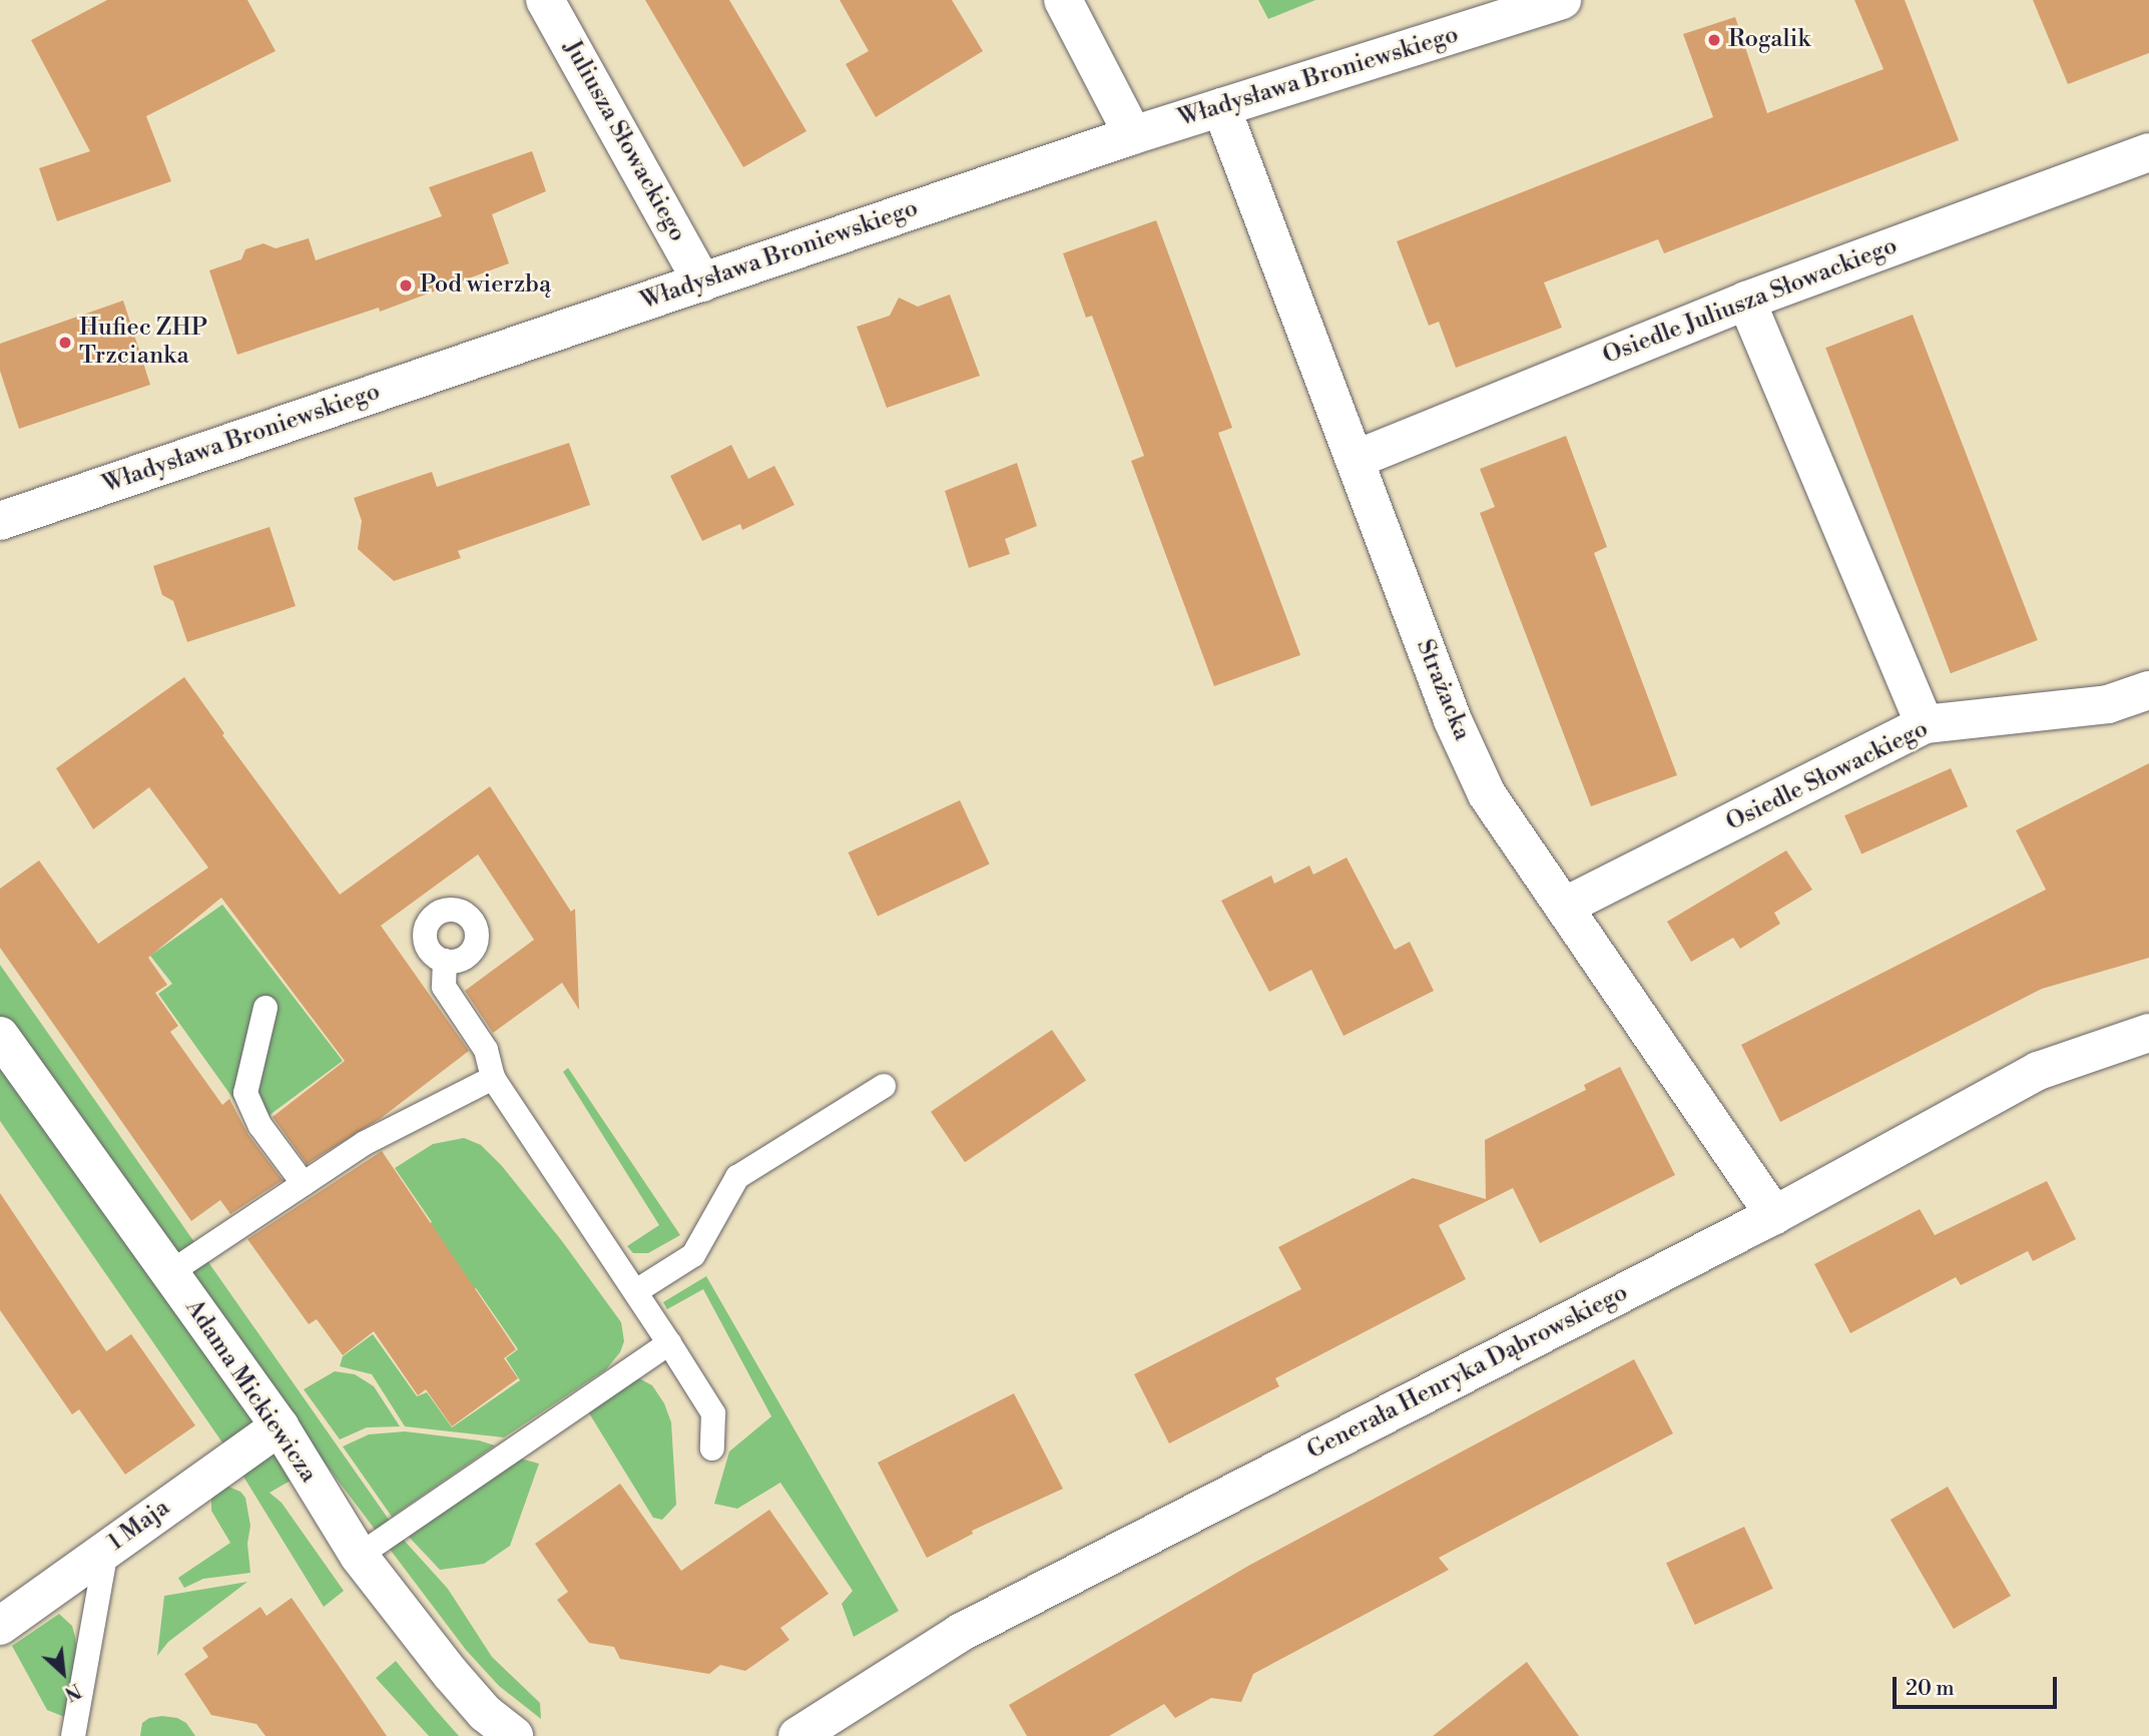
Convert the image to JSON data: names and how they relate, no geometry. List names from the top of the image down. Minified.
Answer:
{"streets":{"street":["Władysława Broniewskiego","Juliusza Słowackiego","Osiedle Juliusza Słowackiego","Strażacka","Osiedle Słowackiego","Generała Henryka Dąbrowskiego","Adama Mickiewicza","1 Maja"]},"crossings":[["Władysława Broniewskiego","Juliusza Słowackiego"],["Władysława Broniewskiego","Strażacka"],["Osiedle Juliusza Słowackiego","Strażacka"],["Strażacka","Osiedle Słowackiego"],["Strażacka","Generała Henryka Dąbrowskiego"],["Adama Mickiewicza","1 Maja"]],"places":["Rogalik","Pod wierzbą","Hufiec ZHP Trzcianka"],"scale_bar":"20 m","north":"bottom right"}
